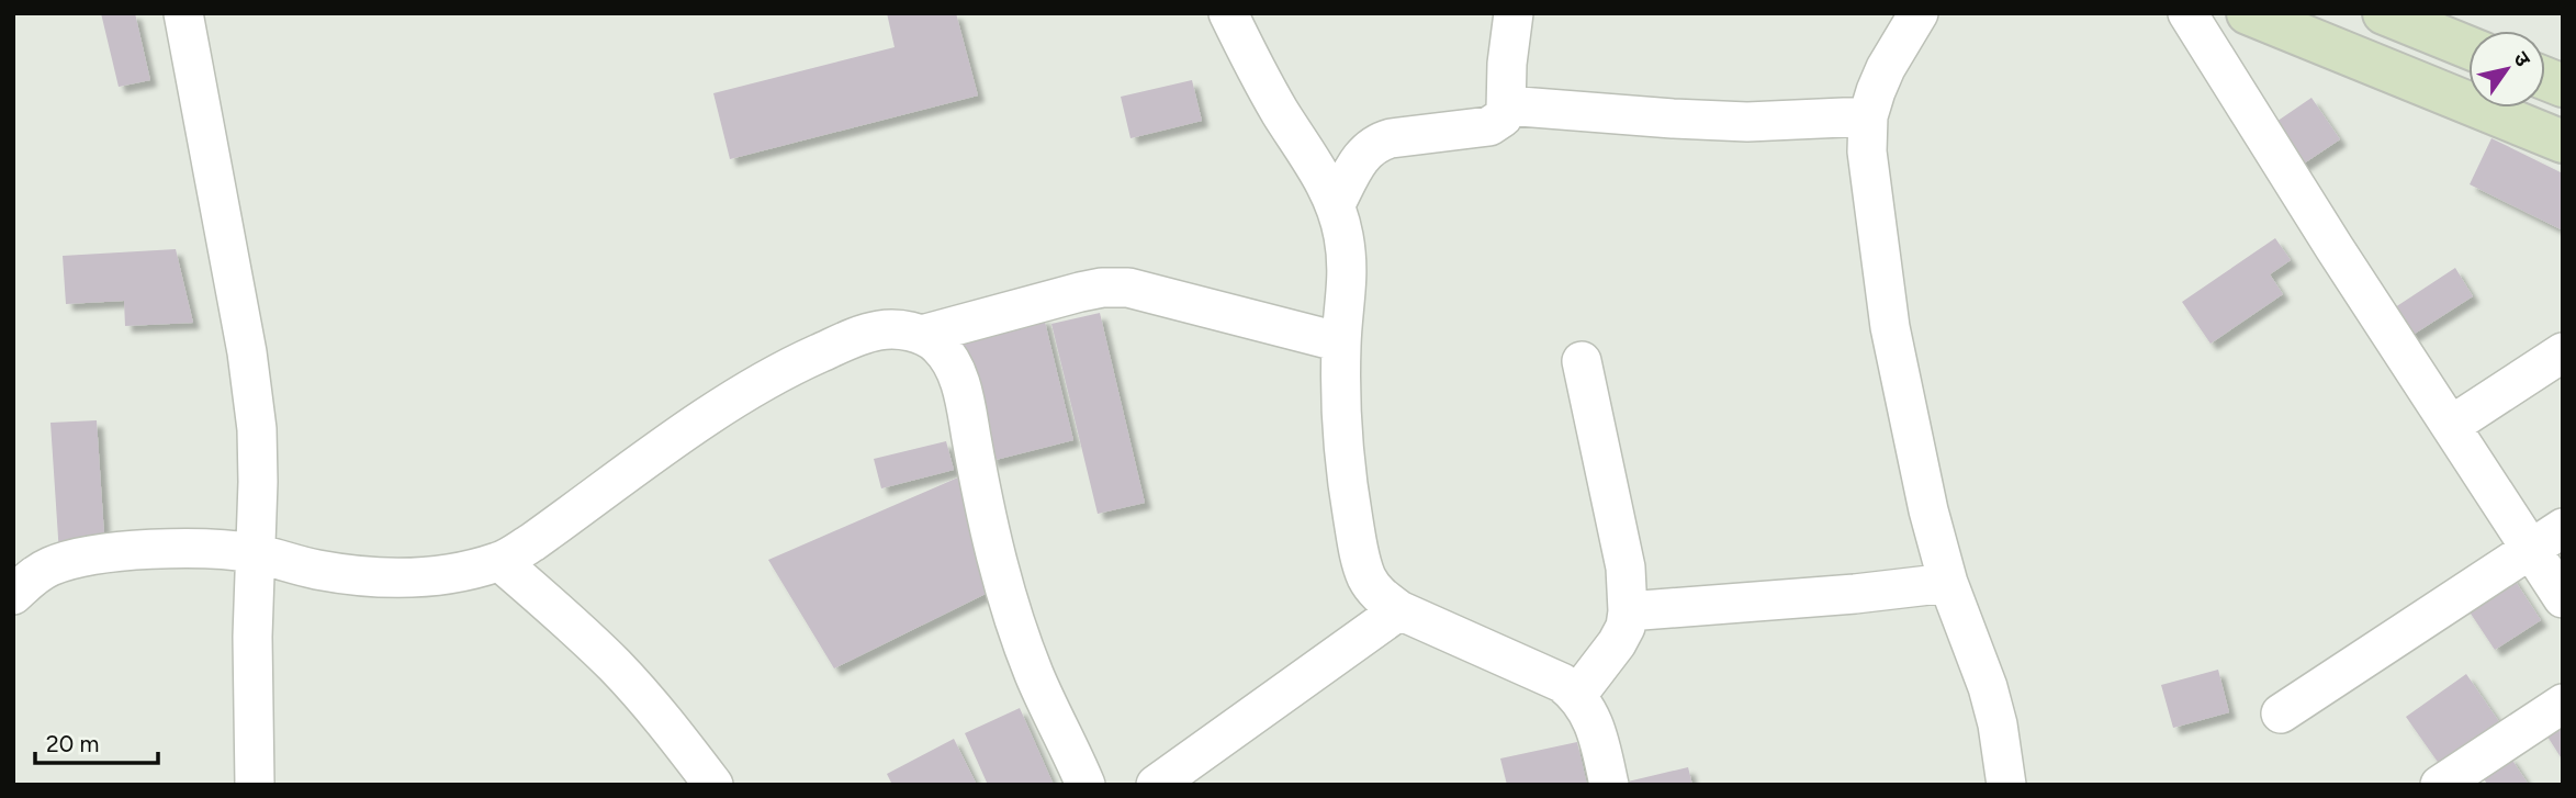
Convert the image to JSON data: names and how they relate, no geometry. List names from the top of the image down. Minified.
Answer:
{"scale_bar":"20 m","north":"top right"}
